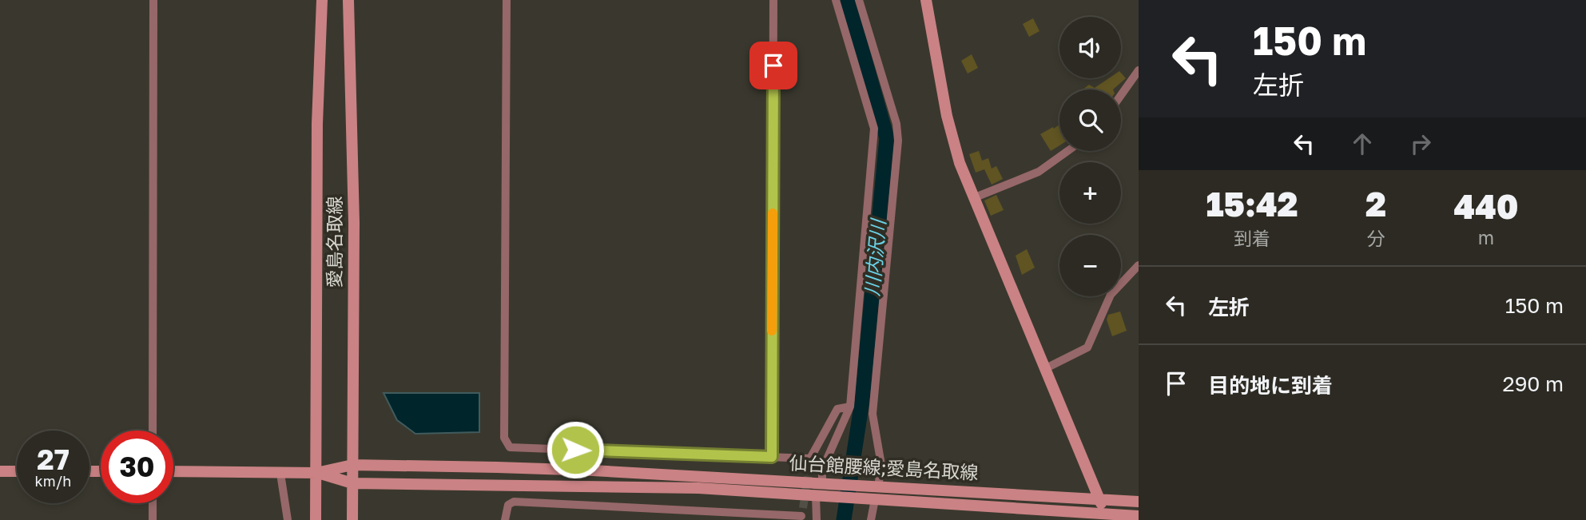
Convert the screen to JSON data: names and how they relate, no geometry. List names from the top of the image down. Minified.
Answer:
{"streets":{"main road":["愛島名取線","仙台館腰線;愛島名取線"]},"crossings":[["愛島名取線","仙台館腰線;愛島名取線"]],"water":["川内沢川"],"page":{"turn":["150 m","左折"],"map_buttons":["+","−"],"eta":["15:42","到着","2","分","440","m"],"list":[{"name":"左折","value":"150 m"},{"name":"目的地に到着","value":"290 m"}],"speed":"27 km/h","limit":"30"}}
